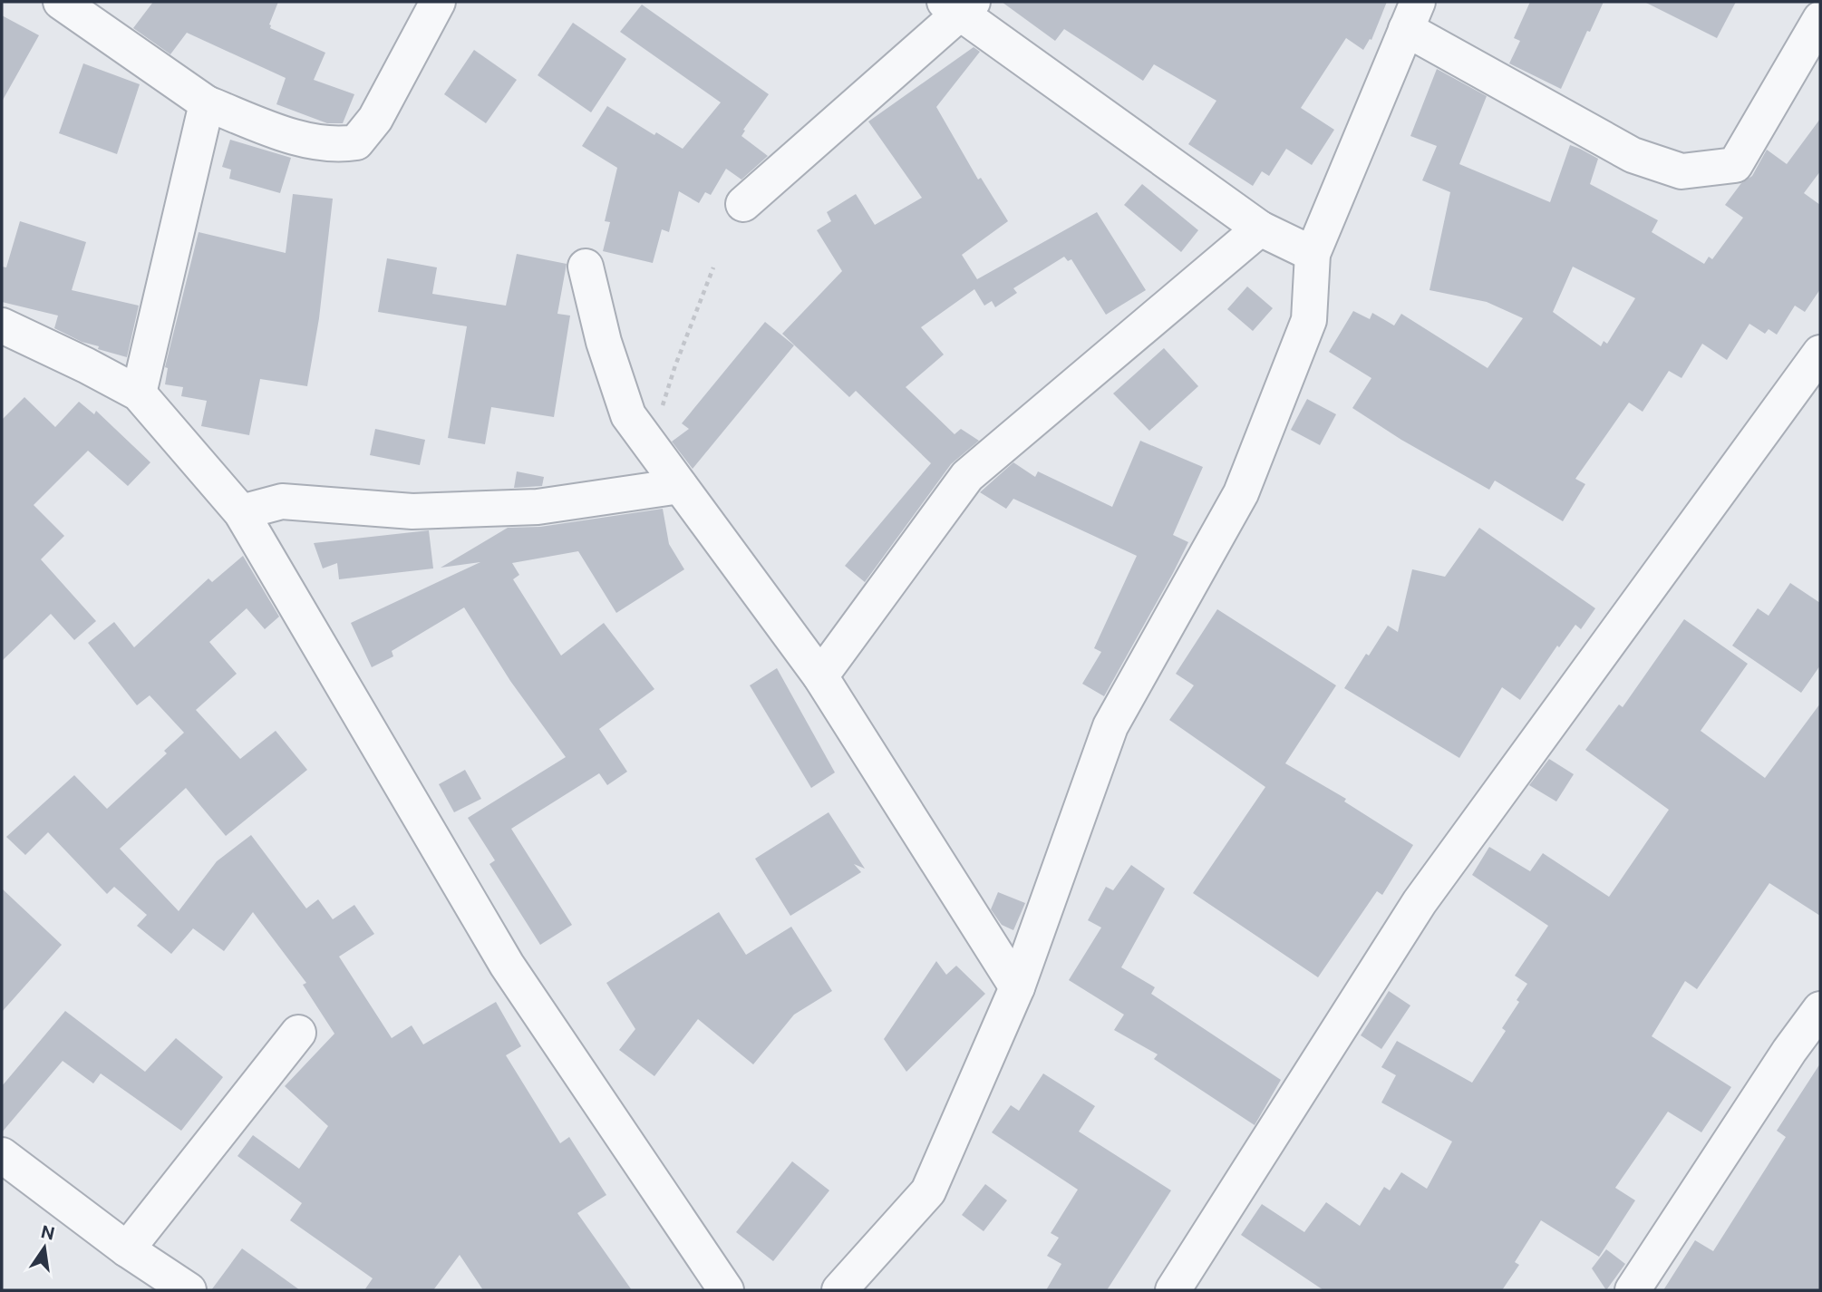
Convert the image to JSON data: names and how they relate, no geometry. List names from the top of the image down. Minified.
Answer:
{"north":"top"}
